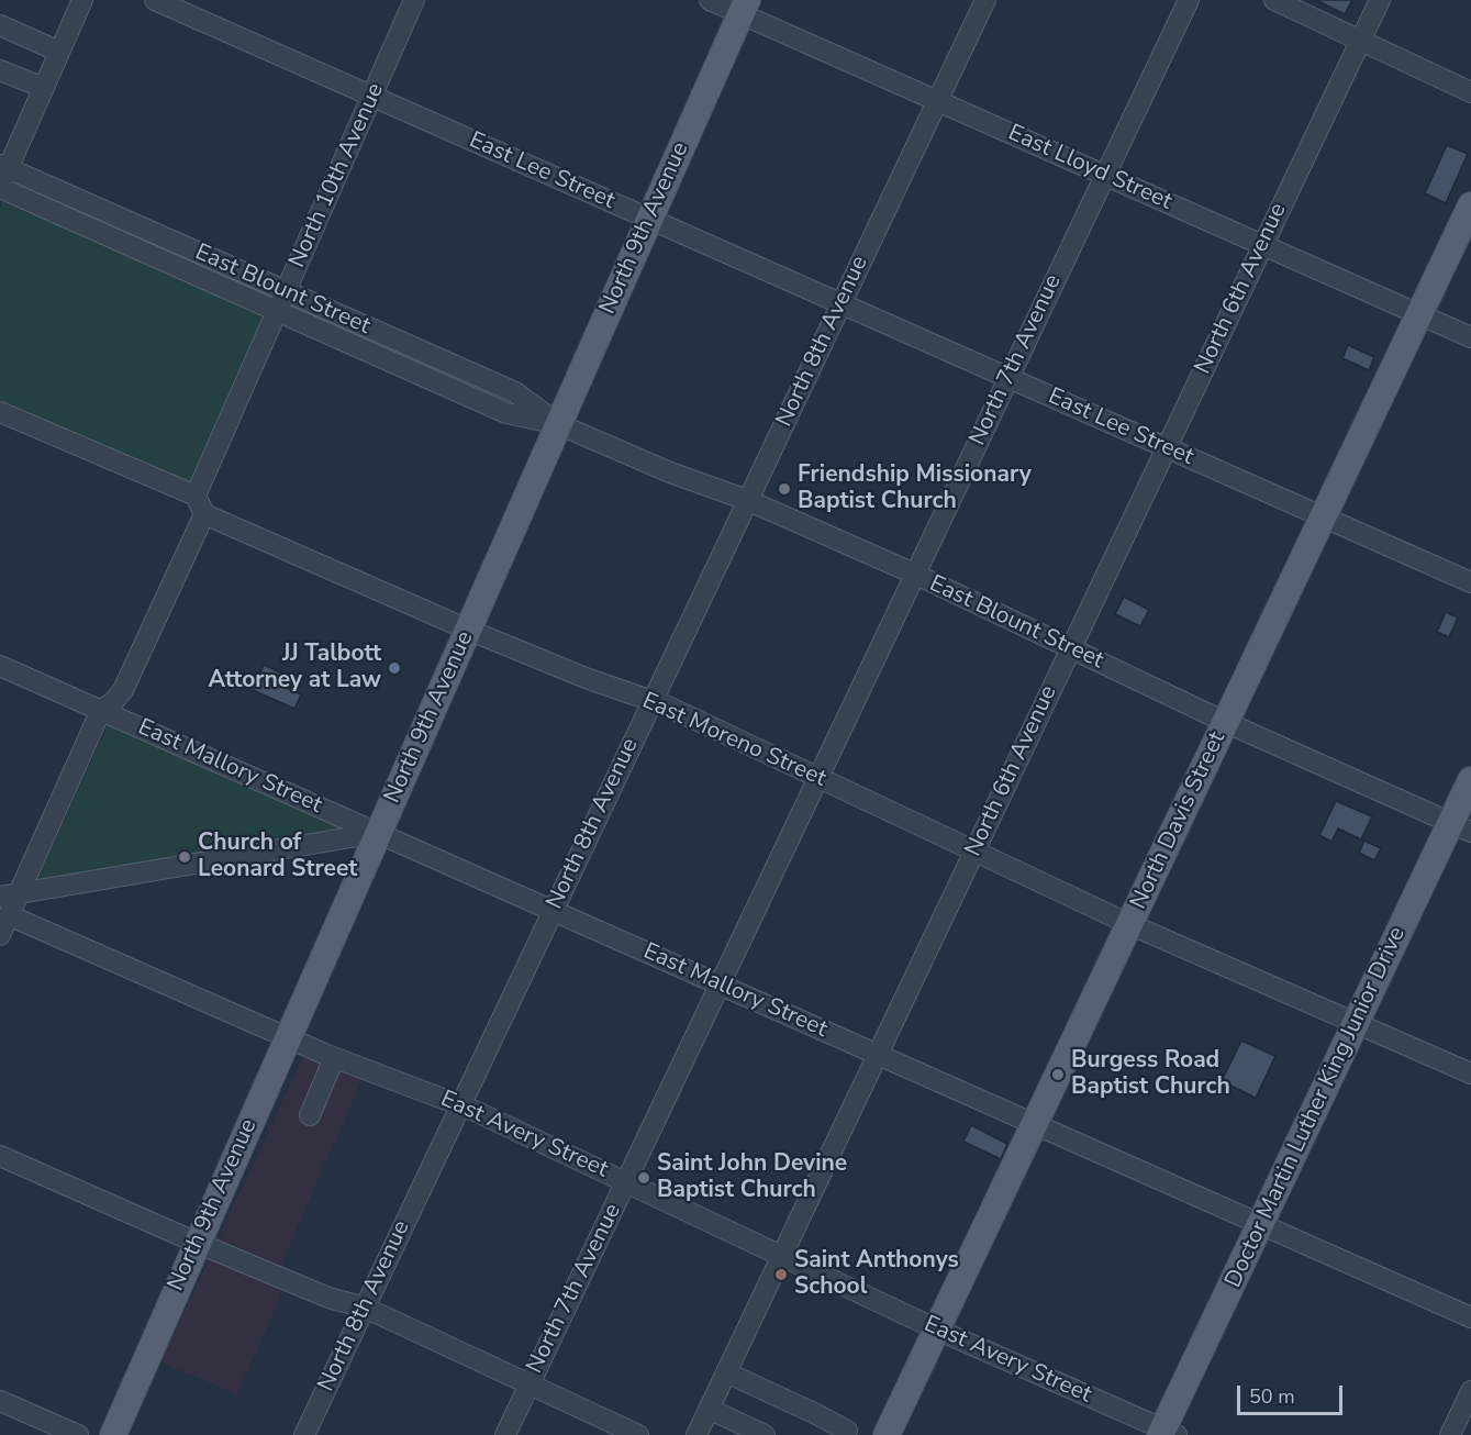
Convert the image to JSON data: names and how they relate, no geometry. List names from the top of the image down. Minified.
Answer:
{"streets":{"main road":["North 9th Avenue","North Davis Street","Doctor Martin Luther King Junior Drive"],"street":["East Lloyd Street","East Lee Street","North 10th Avenue","North 6th Avenue","East Blount Street","North 8th Avenue","North 7th Avenue","East Moreno Street","East Mallory Street","East Avery Street"]},"crossings":[["East Lloyd Street","North 9th Avenue"],["East Lloyd Street","North 6th Avenue"],["East Lloyd Street","North 8th Avenue"],["East Lloyd Street","North 7th Avenue"],["East Lloyd Street","North Davis Street"],["East Lee Street","North 10th Avenue"],["East Lee Street","North 9th Avenue"],["East Lee Street","North 6th Avenue"],["East Lee Street","North 8th Avenue"],["East Lee Street","North 7th Avenue"],["East Lee Street","North Davis Street"],["North 10th Avenue","East Blount Street"],["North 10th Avenue","East Moreno Street"],["North 10th Avenue","East Mallory Street"],["North 10th Avenue","East Avery Street"],["North 9th Avenue","East Blount Street"],["North 9th Avenue","East Moreno Street"],["North 9th Avenue","East Mallory Street"],["North 9th Avenue","East Avery Street"],["North 6th Avenue","East Blount Street"],["North 6th Avenue","East Moreno Street"],["North 6th Avenue","East Mallory Street"],["North 6th Avenue","East Avery Street"],["East Blount Street","North 8th Avenue"],["East Blount Street","North 7th Avenue"],["East Blount Street","North Davis Street"],["East Blount Street","Doctor Martin Luther King Junior Drive"],["North 8th Avenue","East Moreno Street"],["North 8th Avenue","East Mallory Street"],["North 8th Avenue","East Avery Street"],["North 7th Avenue","East Moreno Street"],["North 7th Avenue","East Mallory Street"],["North 7th Avenue","East Avery Street"],["East Moreno Street","North Davis Street"],["East Moreno Street","Doctor Martin Luther King Junior Drive"],["East Mallory Street","North Davis Street"],["East Mallory Street","Doctor Martin Luther King Junior Drive"],["North Davis Street","East Avery Street"],["Doctor Martin Luther King Junior Drive","East Avery Street"]],"places":["Friendship Missionary Baptist Church","JJ Talbott Attorney at Law","Church of Leonard Street","Burgess Road Baptist Church","Saint John Devine Baptist Church","Saint Anthonys School"],"scale_bar":"50 m"}
